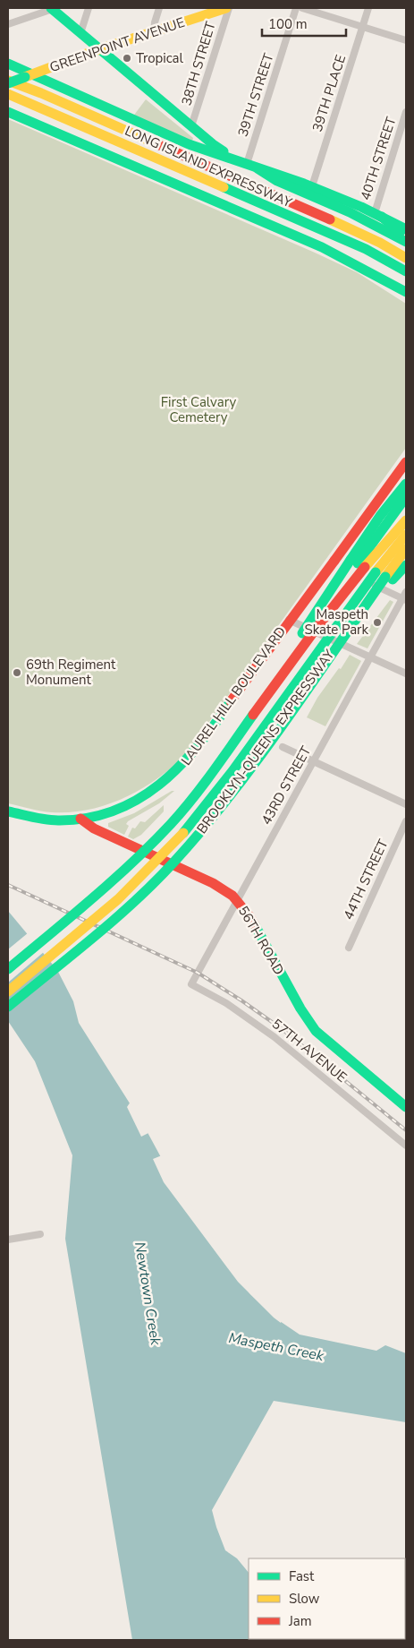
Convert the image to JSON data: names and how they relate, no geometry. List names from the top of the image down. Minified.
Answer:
{"streets":{"main road":["GREENPOINT AVENUE","LONG ISLAND EXPRESSWAY","LAUREL HILL BOULEVARD","BROOKLYN-QUEENS EXPRESSWAY","56TH ROAD"],"street":["38TH STREET","39TH PLACE","39TH STREET","40TH STREET","43RD STREET","44TH STREET","57TH AVENUE"]},"crossings":[["GREENPOINT AVENUE","38TH STREET"],["GREENPOINT AVENUE","LONG ISLAND EXPRESSWAY"],["LAUREL HILL BOULEVARD","56TH ROAD"],["43RD STREET","56TH ROAD"],["43RD STREET","57TH AVENUE"]],"water":["Newtown Creek","Maspeth Creek"],"parks":["First Calvary Cemetery"],"places":["Tropical","Maspeth Skate Park","69th Regiment Monument"],"legend":["Fast","Slow","Jam"],"scale_bar":"100 m"}
